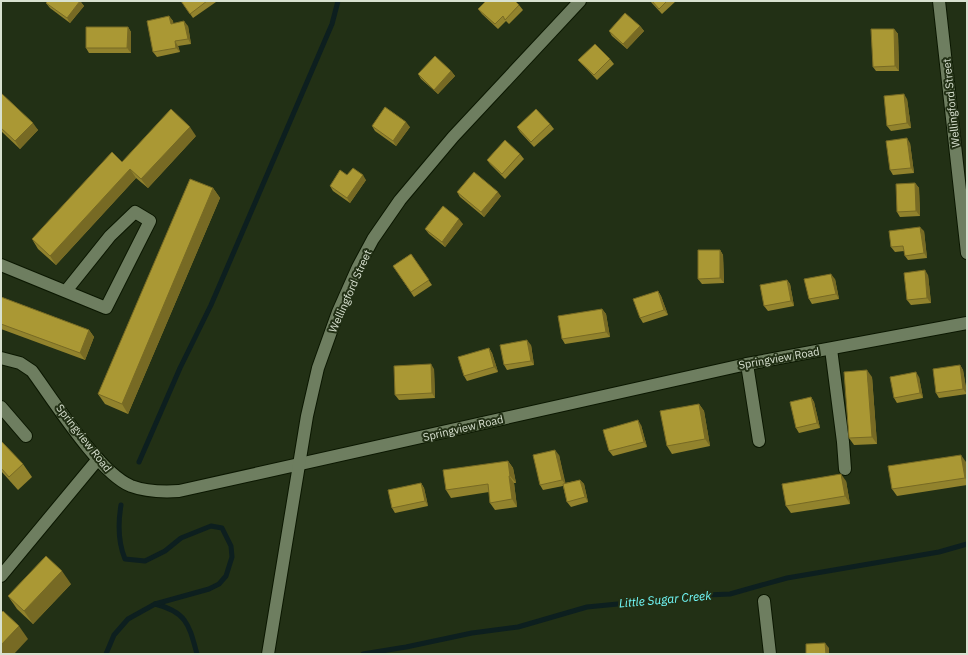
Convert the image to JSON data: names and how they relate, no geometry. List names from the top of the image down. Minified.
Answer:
{"streets":{"street":["Wellingford Street","Springview Road"]},"crossings":[["Wellingford Street","Springview Road"]],"water":["Little Sugar Creek"]}
